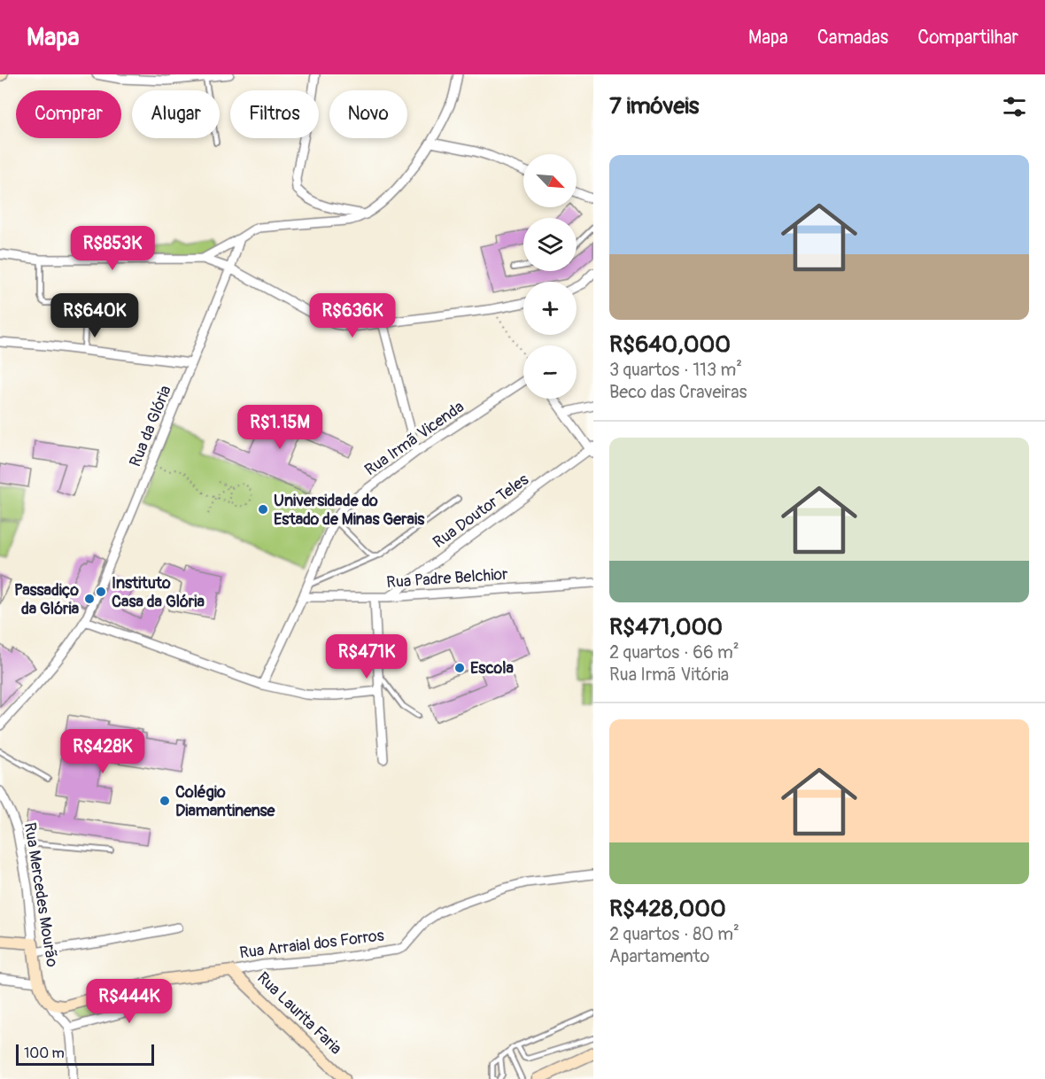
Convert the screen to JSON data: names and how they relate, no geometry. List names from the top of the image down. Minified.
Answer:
{"streets":{"main road":["Rua Mercedes Mourão","Rua Arraial dos Forros","Rua Laurita Faria"],"street":["Rua da Glória","Rua Irmã Vicenda","Rua Doutor Teles","Rua Padre Belchior"]},"crossings":[["Rua Irmã Vicenda","Rua Padre Belchior"],["Rua Doutor Teles","Rua Padre Belchior"],["Rua Mercedes Mourão","Rua Arraial dos Forros"],["Rua Arraial dos Forros","Rua Laurita Faria"]],"places":["Universidade do Estado de Minas Gerais","Instituto Casa da Glória","Passadiço da Glória","Escola","Colégio Diamantinense"],"scale_bar":"100 m","north":"bottom right","page":{"header":"Mapa","nav":["Mapa","Camadas","Compartilhar"],"heading":"7 imóveis","chip":["Comprar","Alugar","Filtros","Novo"],"list":[{"name":"R$640,000","note":"3 quartos · 113 m² · Beco das Craveiras"},{"name":"R$471,000","note":"2 quartos · 66 m² · Rua Irmã Vitória"},{"name":"R$428,000","note":"2 quartos · 80 m² · Apartamento"}],"map_buttons":["+","−"],"price":["R$853K","R$640K","R$636K","R$1.15M","R$471K","R$428K","R$444K"],"scale":"100 m"}}
